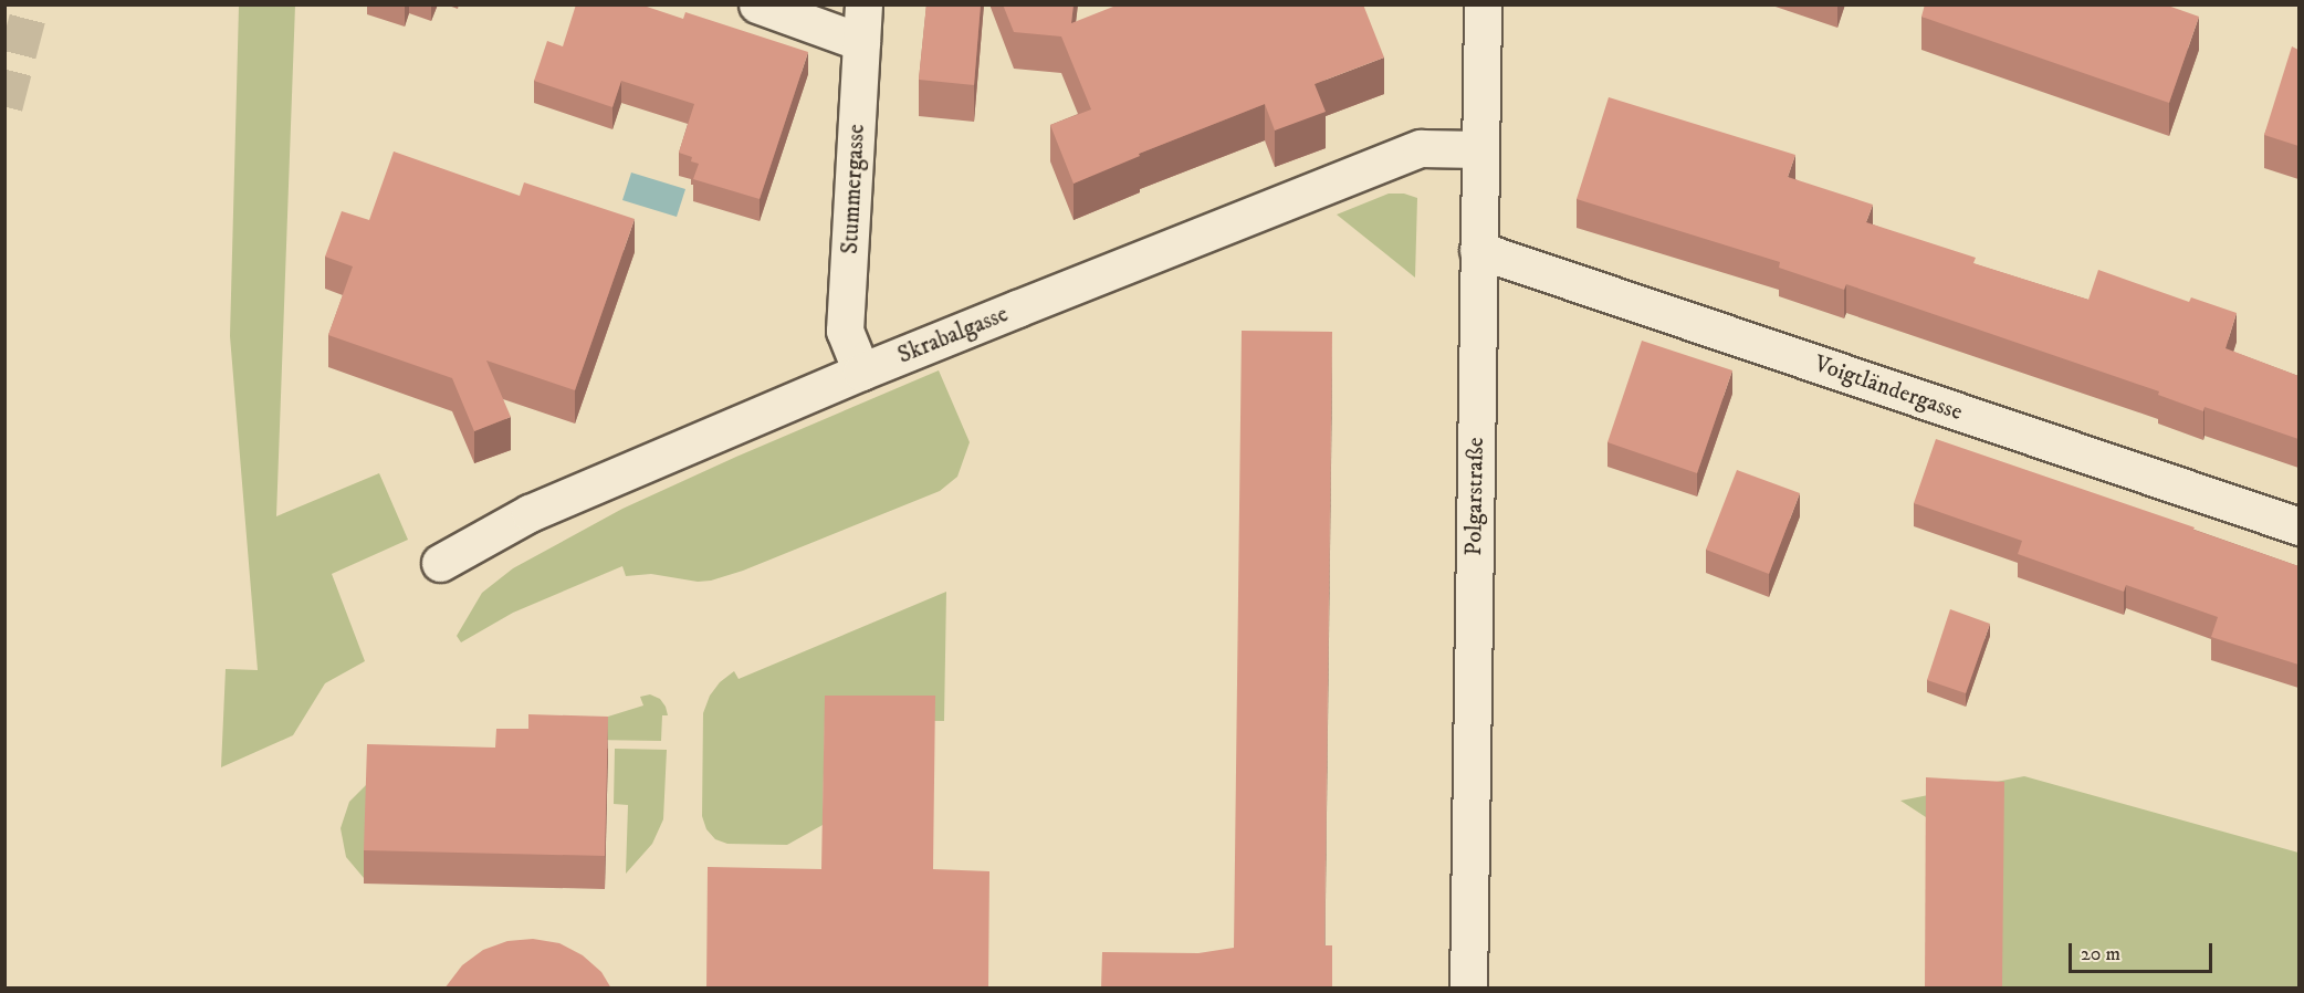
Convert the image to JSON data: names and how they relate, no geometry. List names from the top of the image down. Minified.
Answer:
{"streets":{"street":["Stummergasse","Skrabalgasse","Voigtländergasse","Polgarstraße"]},"crossings":[["Stummergasse","Skrabalgasse"],["Skrabalgasse","Polgarstraße"],["Voigtländergasse","Polgarstraße"]],"scale_bar":"20 m"}
